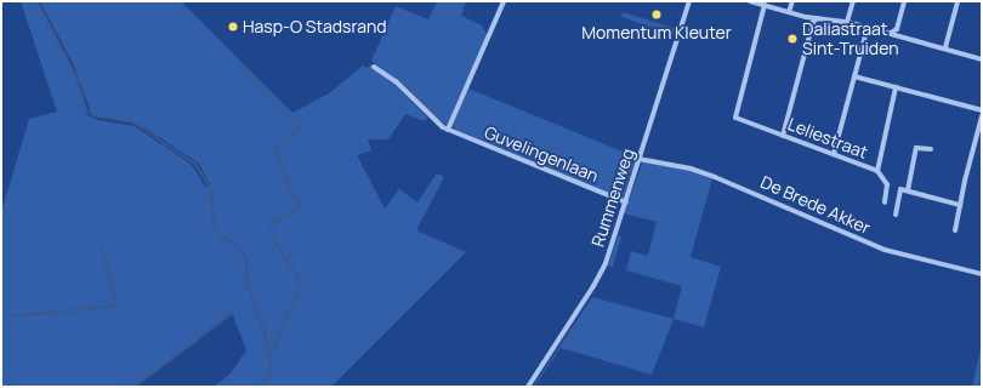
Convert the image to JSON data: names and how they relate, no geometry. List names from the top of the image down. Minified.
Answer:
{"streets":{"street":["Leliestraat","Guvelingenlaan","Rummenweg","De Brede Akker"]},"crossings":[["Guvelingenlaan","Rummenweg"],["Rummenweg","De Brede Akker"]],"places":["Momentum Kleuter","Hasp-O Stadsrand","Daliastraat Sint-Truiden"]}
